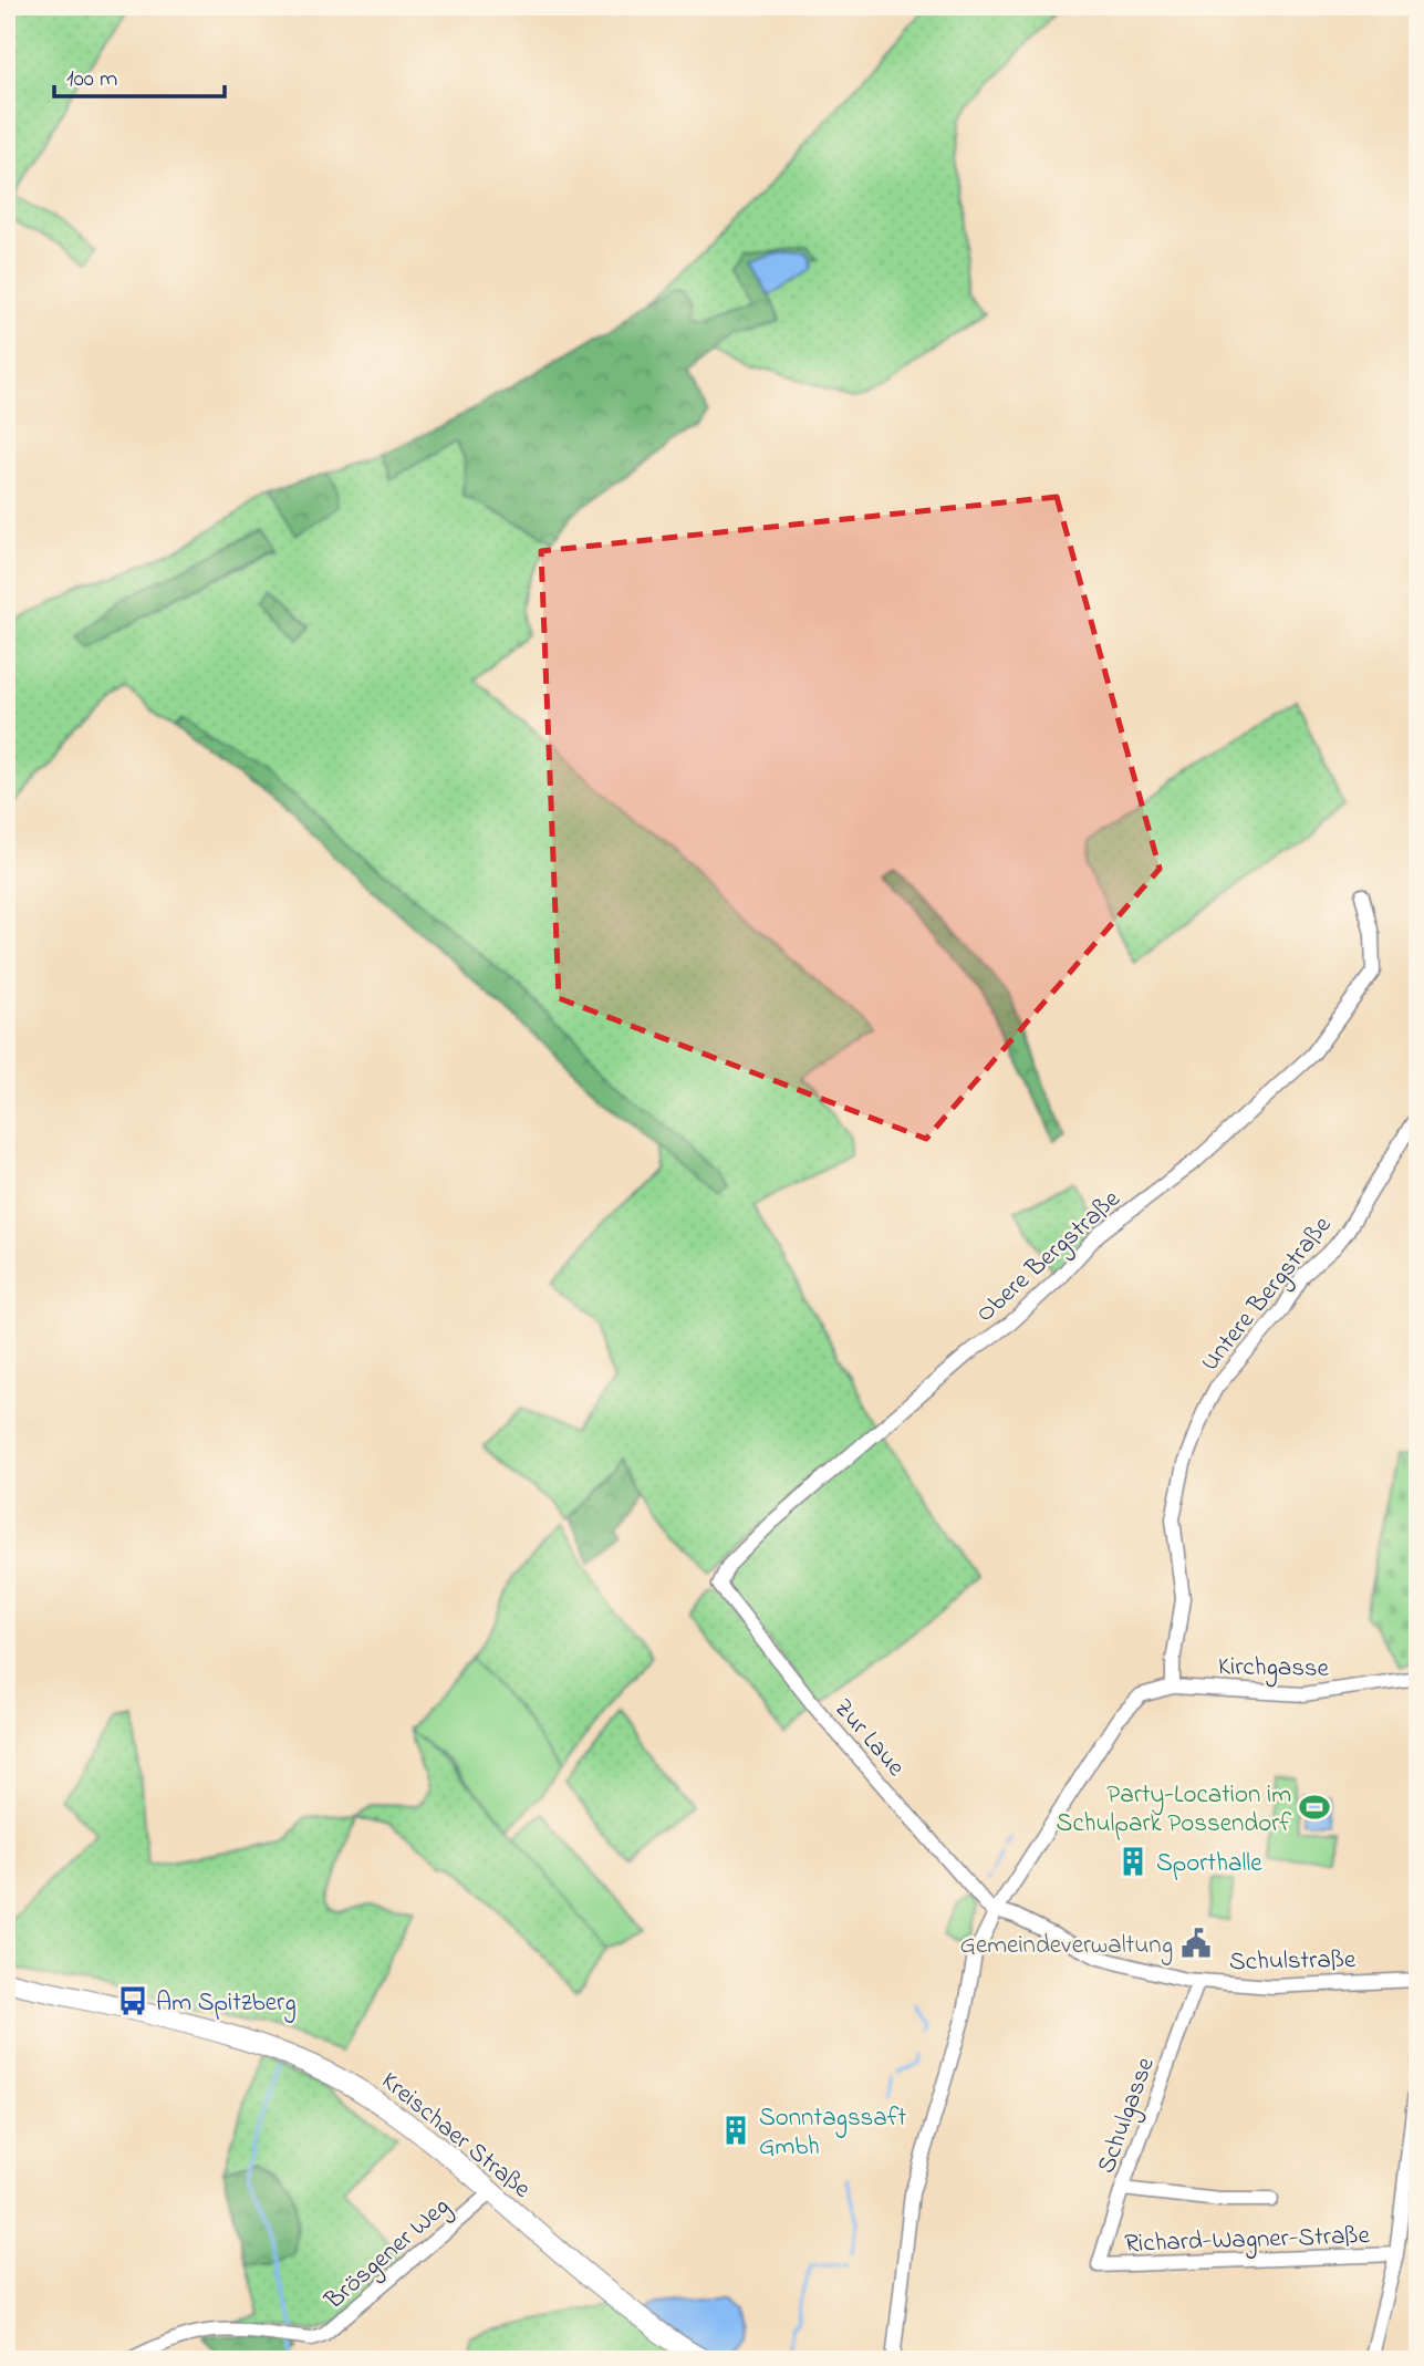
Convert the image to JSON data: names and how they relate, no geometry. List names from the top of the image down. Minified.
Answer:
{"streets":{"main road":["Kreischaer Straße"],"street":["Obere Bergstraße","Untere Bergstraße","Kirchgasse","Zur Laue","Schulstraße","Schulgasse","Richard-Wagner-Straße","Brösgener Weg"]},"crossings":[["Obere Bergstraße","Zur Laue"],["Untere Bergstraße","Kirchgasse"],["Zur Laue","Schulstraße"],["Schulstraße","Schulgasse"],["Schulgasse","Richard-Wagner-Straße"],["Kreischaer Straße","Brösgener Weg"]],"places":{"sports":["Party-Location im Schulpark Possendorf"],"building":["Sporthalle","Sonntagssaft Gmbh"],"public building":["Gemeindeverwaltung"],"bus stop":["Am Spitzberg"]},"scale_bar":"100 m"}
